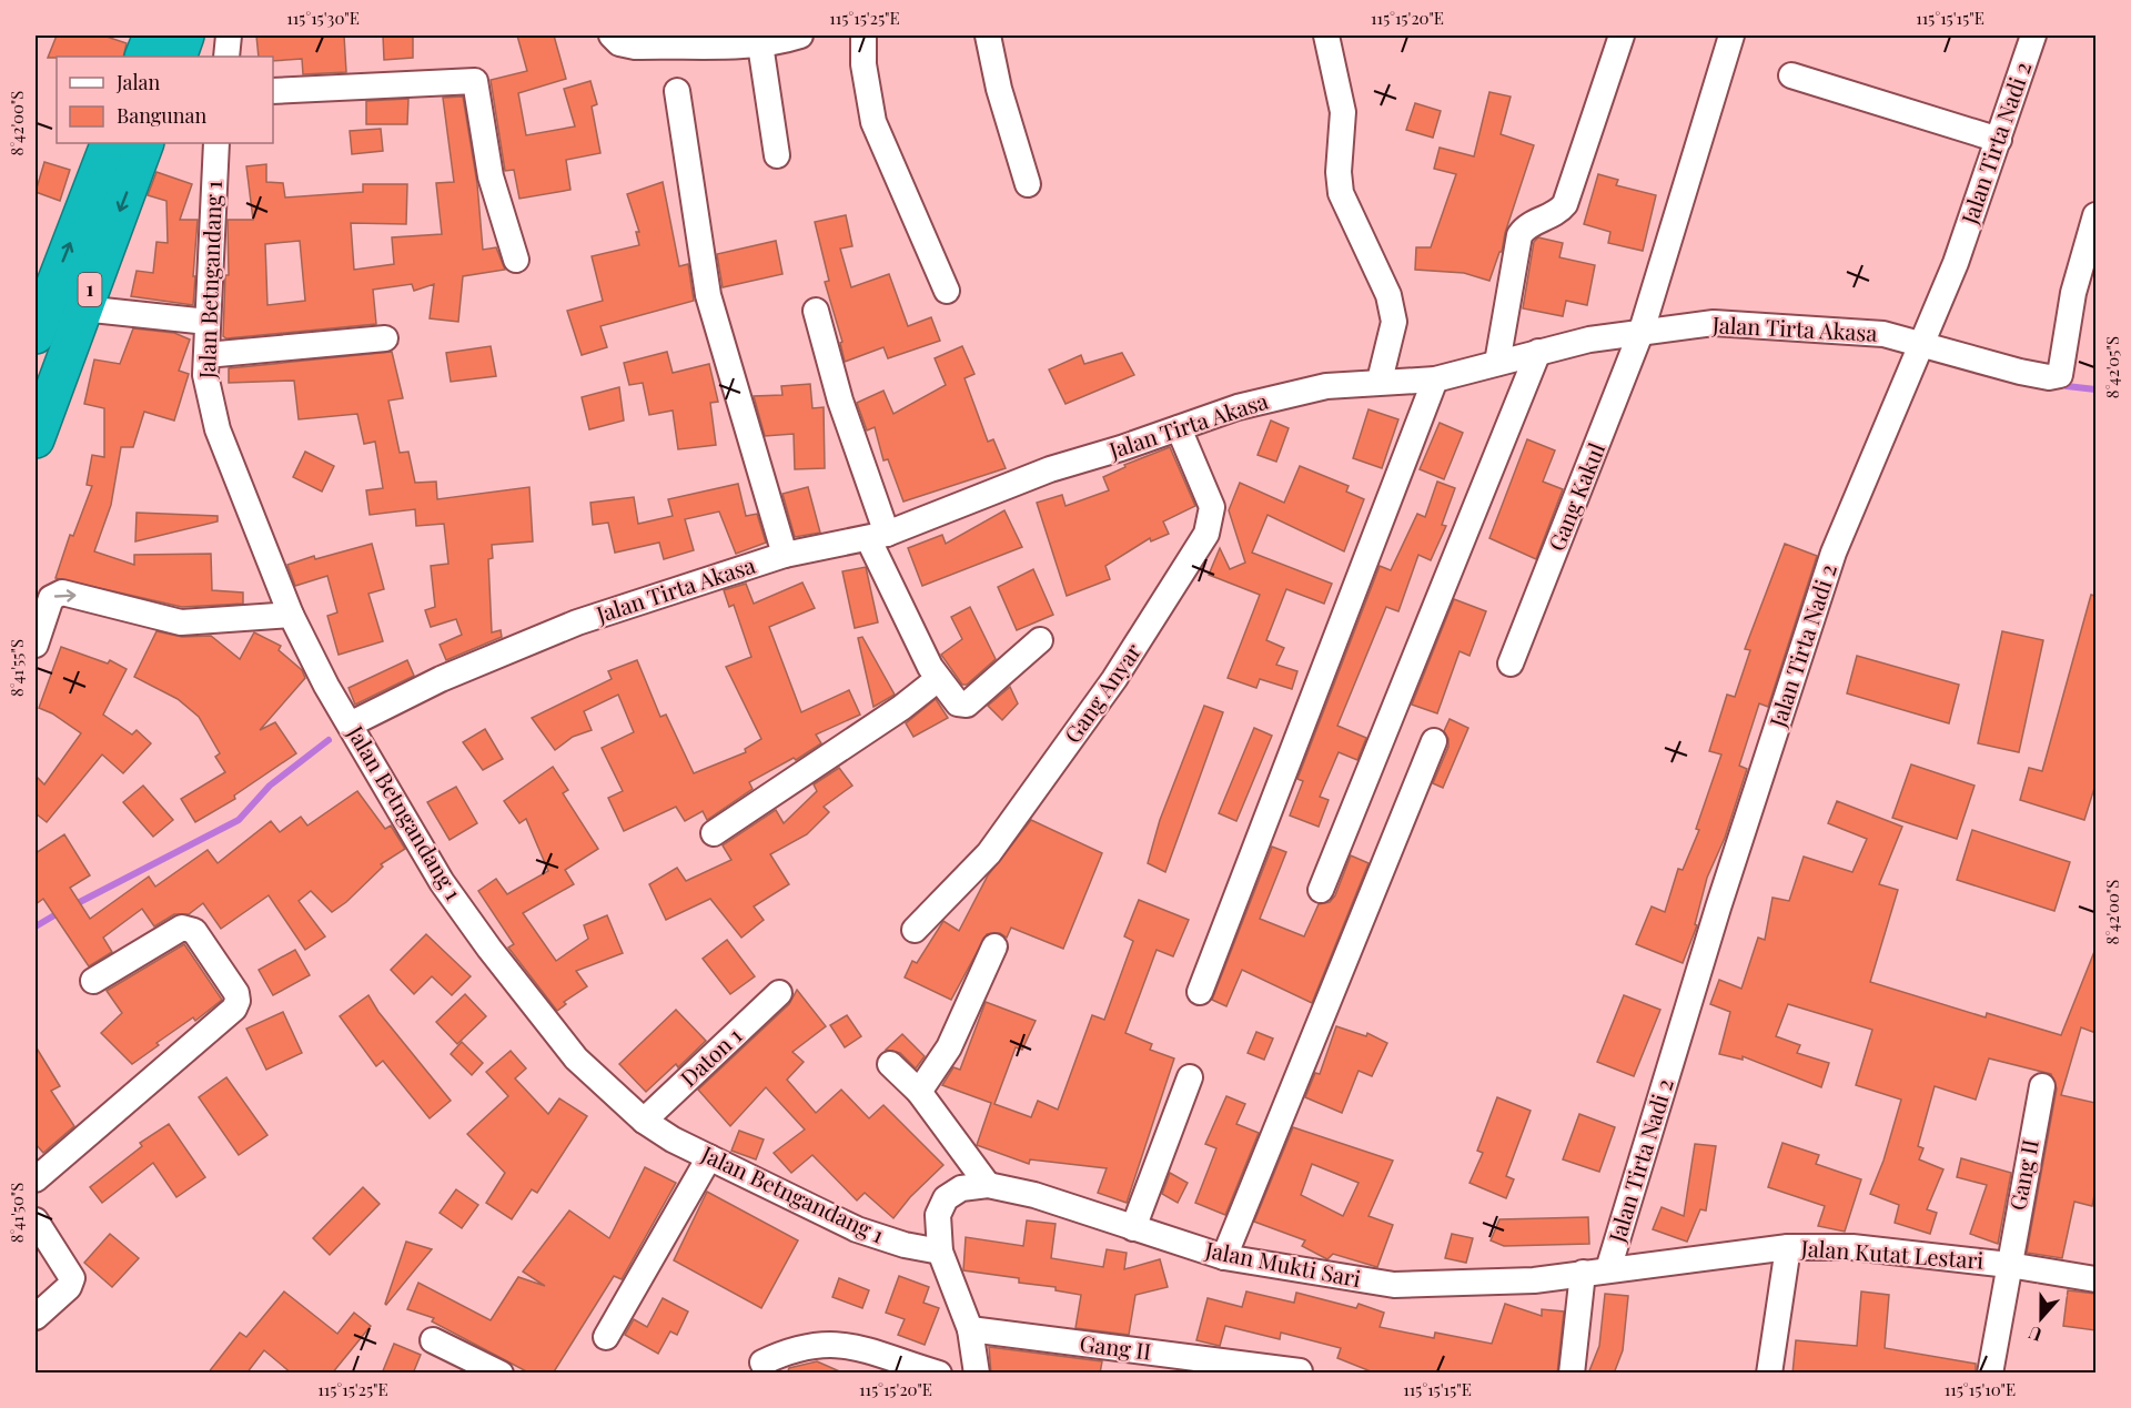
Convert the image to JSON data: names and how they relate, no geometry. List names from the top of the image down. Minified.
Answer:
{"streets":{"highway":["1"],"street":["Jalan Tirta Nadi 2","Jalan Betngandang 1","Jalan Tirta Akasa","Gang Kakul","Gang Anyar","Daton 1","Gang II","Jalan Kutat Lestari","Jalan Mukti Sari"]},"crossings":[["Jalan Tirta Nadi 2","Jalan Tirta Akasa"],["Jalan Tirta Nadi 2","Jalan Kutat Lestari"],["Jalan Tirta Nadi 2","Jalan Mukti Sari"],["Jalan Betngandang 1","Jalan Tirta Akasa"],["Jalan Betngandang 1","Daton 1"],["Jalan Betngandang 1","Jalan Mukti Sari"],["Jalan Tirta Akasa","Gang Kakul"],["Jalan Tirta Akasa","Gang Anyar"],["Gang II","Jalan Kutat Lestari"],["Gang II","Jalan Mukti Sari"],["Jalan Kutat Lestari","Jalan Mukti Sari"]],"legend":["Jalan","Bangunan"],"north":"bottom","coordinates":["115°15'30\"E","115°15'25\"E","115°15'20\"E","115°15'15\"E","8°42'00\"S","8°42'05\"S","8°41'55\"S","8°41'50\"S","115°15'10\"E"]}
